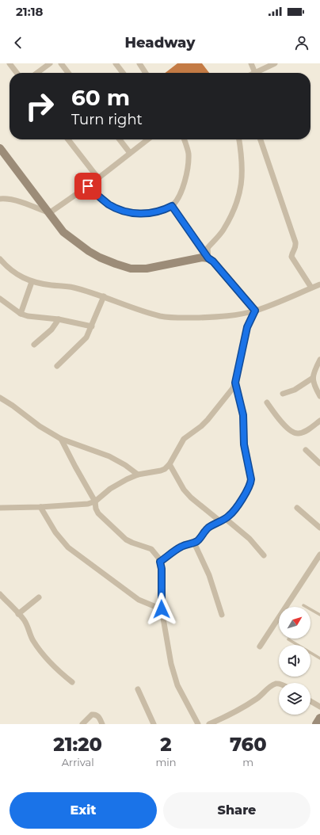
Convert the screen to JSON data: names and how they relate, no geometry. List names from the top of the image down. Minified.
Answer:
{"north":"top right","page":{"status":"21:18","header":"Headway","turn":["60 m","Turn right"],"eta":["21:20","Arrival","2","min","760","m"],"buttons":["Exit","Share"]}}
